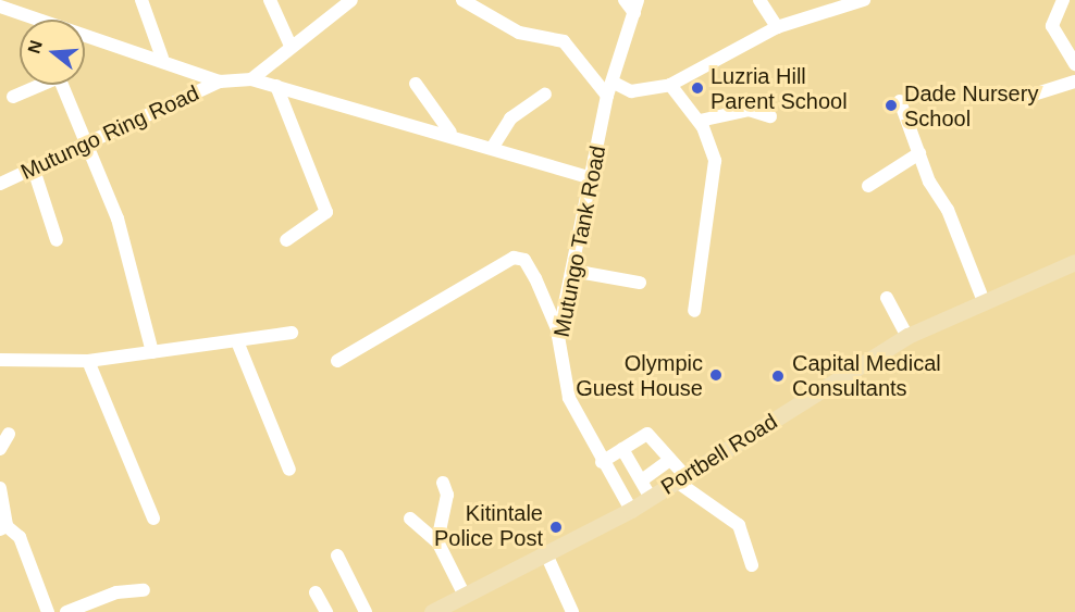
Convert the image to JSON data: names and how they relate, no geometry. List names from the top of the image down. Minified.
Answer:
{"streets":{"main road":["Portbell Road"],"street":["Mutungo Ring Road","Mutungo Tank Road"]},"crossings":[["Mutungo Tank Road","Portbell Road"]],"places":["Luzria Hill Parent School","Dade Nursery School","Olympic Guest House","Capital Medical Consultants","Kitintale Police Post"],"north":"left"}
